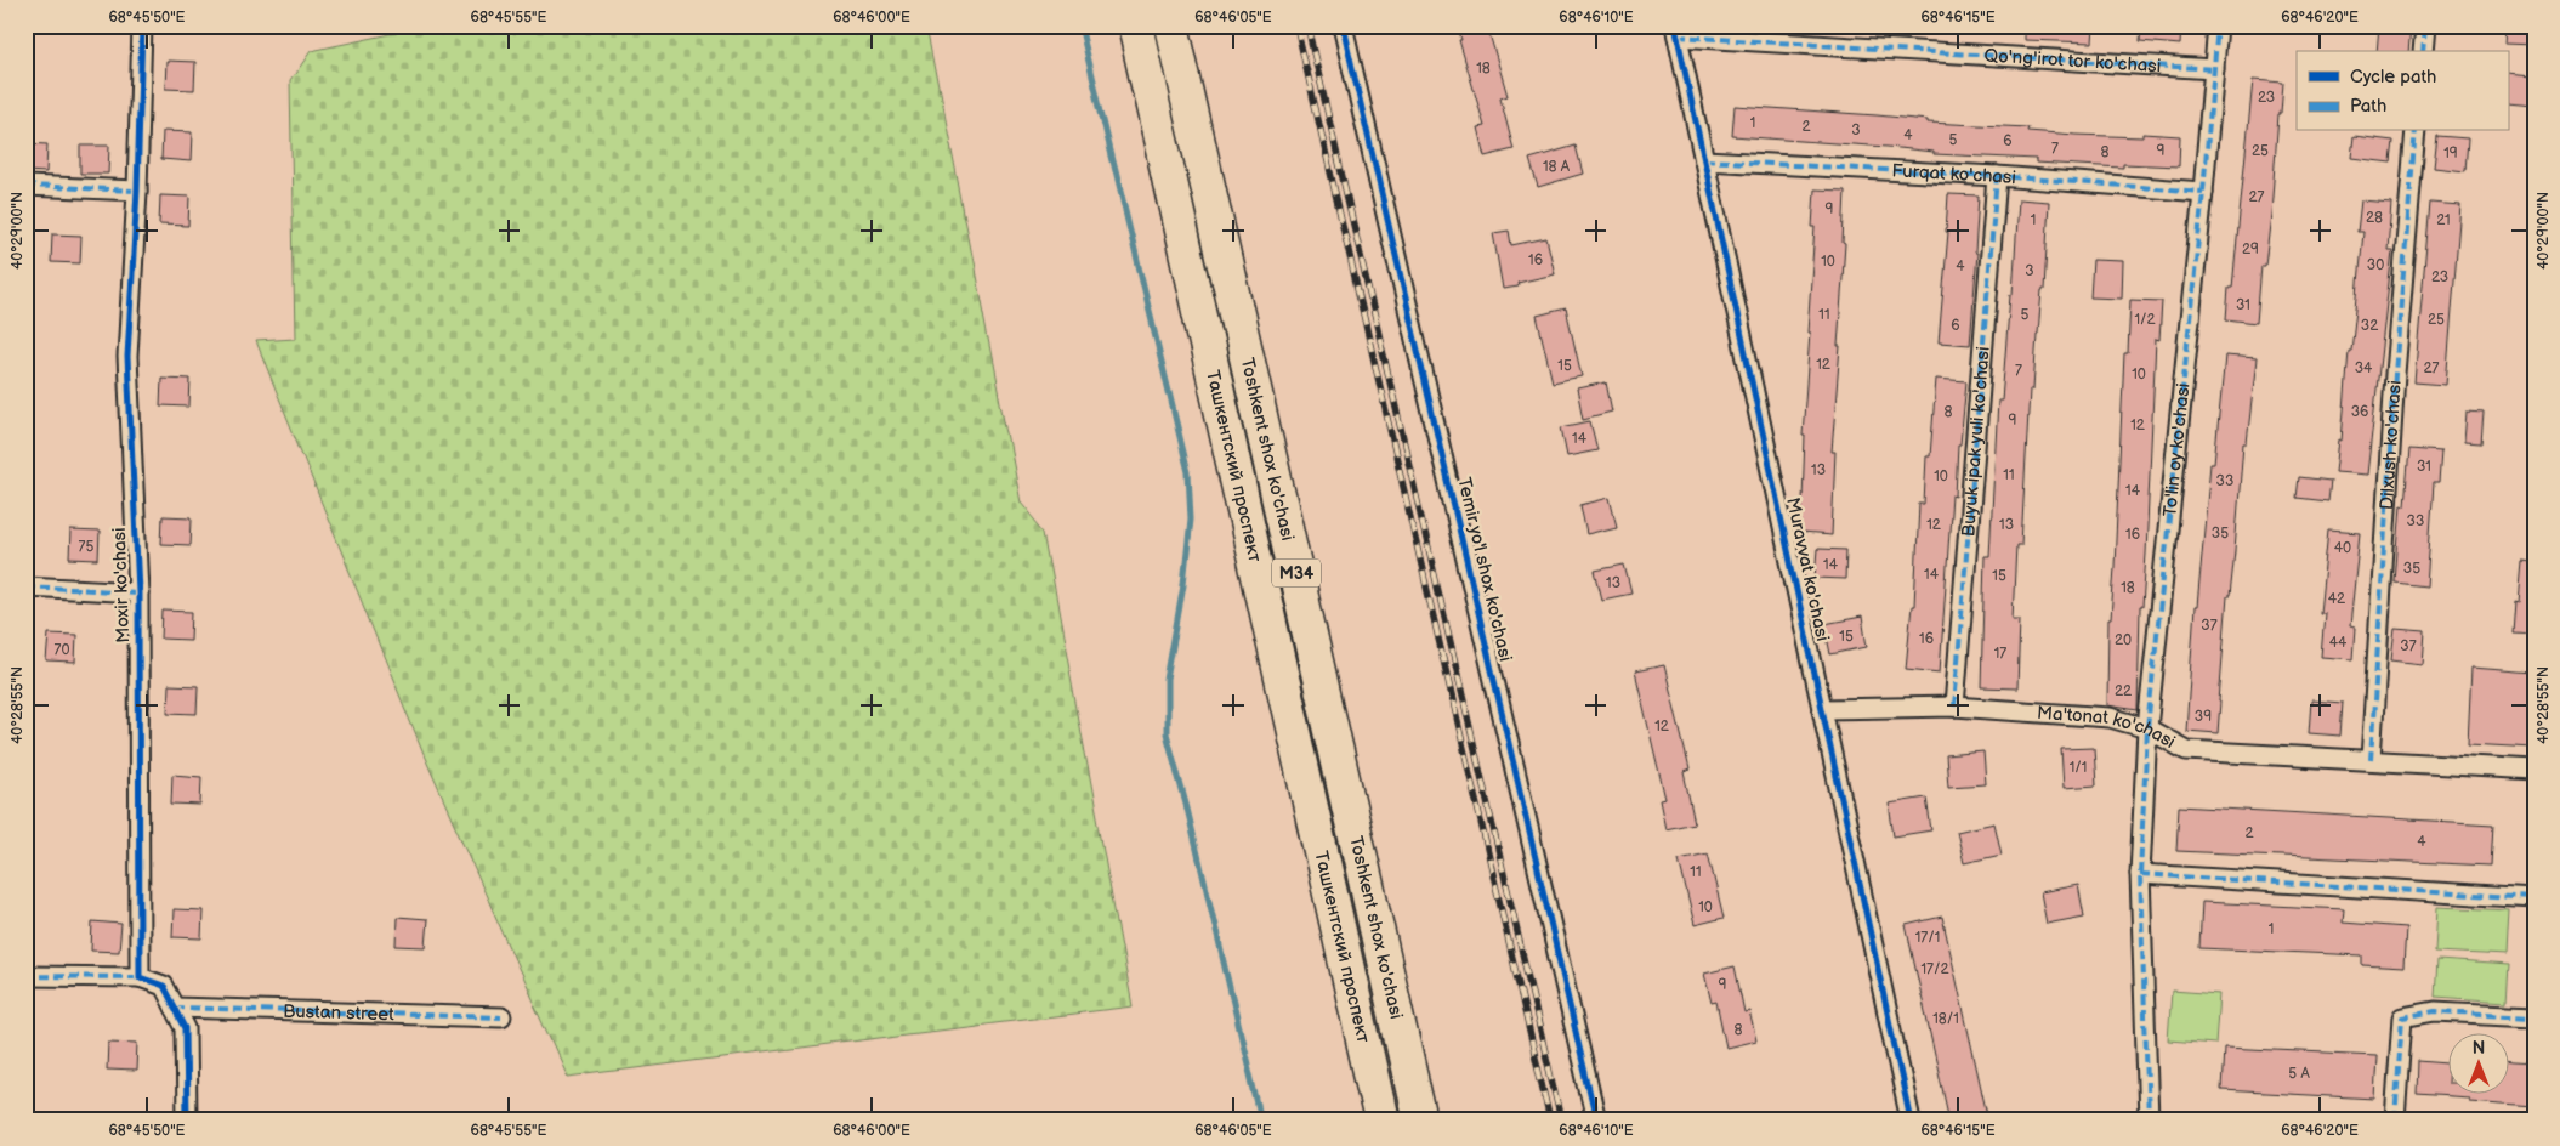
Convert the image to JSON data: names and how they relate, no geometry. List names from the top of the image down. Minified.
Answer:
{"streets":{"highway":["Toshkent shox ko'chasi","Ташкентский проспект","M34"],"street":["Qo'ng'irot tor ko'chasi","Furqat ko'chasi","Buyuk ipak yuli ko'chasi","Dilxush ko'chasi","To'lin oy ko'chasi","Temir yo'l shox ko'chasi","Muravvat ko'chasi","Moxir ko'chasi","Ma'tonat ko'chasi","Bustаn street"]},"crossings":[["Qo'ng'irot tor ko'chasi","To'lin oy ko'chasi"],["Qo'ng'irot tor ko'chasi","Muravvat ko'chasi"],["Furqat ko'chasi","Buyuk ipak yuli ko'chasi"],["Furqat ko'chasi","To'lin oy ko'chasi"],["Furqat ko'chasi","Muravvat ko'chasi"],["Buyuk ipak yuli ko'chasi","Ma'tonat ko'chasi"],["Dilxush ko'chasi","Ma'tonat ko'chasi"],["To'lin oy ko'chasi","Ma'tonat ko'chasi"],["Muravvat ko'chasi","Ma'tonat ko'chasi"]],"house_numbers":["18","23","1","2","3","4","5","6","7","9","25","8","19","18 А","27","9","28","1","21","29","16","10","30","4","3","23","31","11","5","1/2","25","6","32","12","15","34","27","7","10","8","36","9","12","14","31","13","11","10","33","14","33","12","13","35","16","75","40","14","35","14","15","13","18","42","37","15","16","20","44","37","70","17","22","39","12","1/1","2","4","11","10","1","17/1","17/2","9","18/1","8","5 А"],"legend":["Cycle path","Path"],"north":"top","coordinates":["68°45'50\"E","68°45'55\"E","68°46'00\"E","68°46'05\"E","68°46'10\"E","68°46'15\"E","68°46'20\"E","40°29'00\"N","40°28'55\"N"]}
